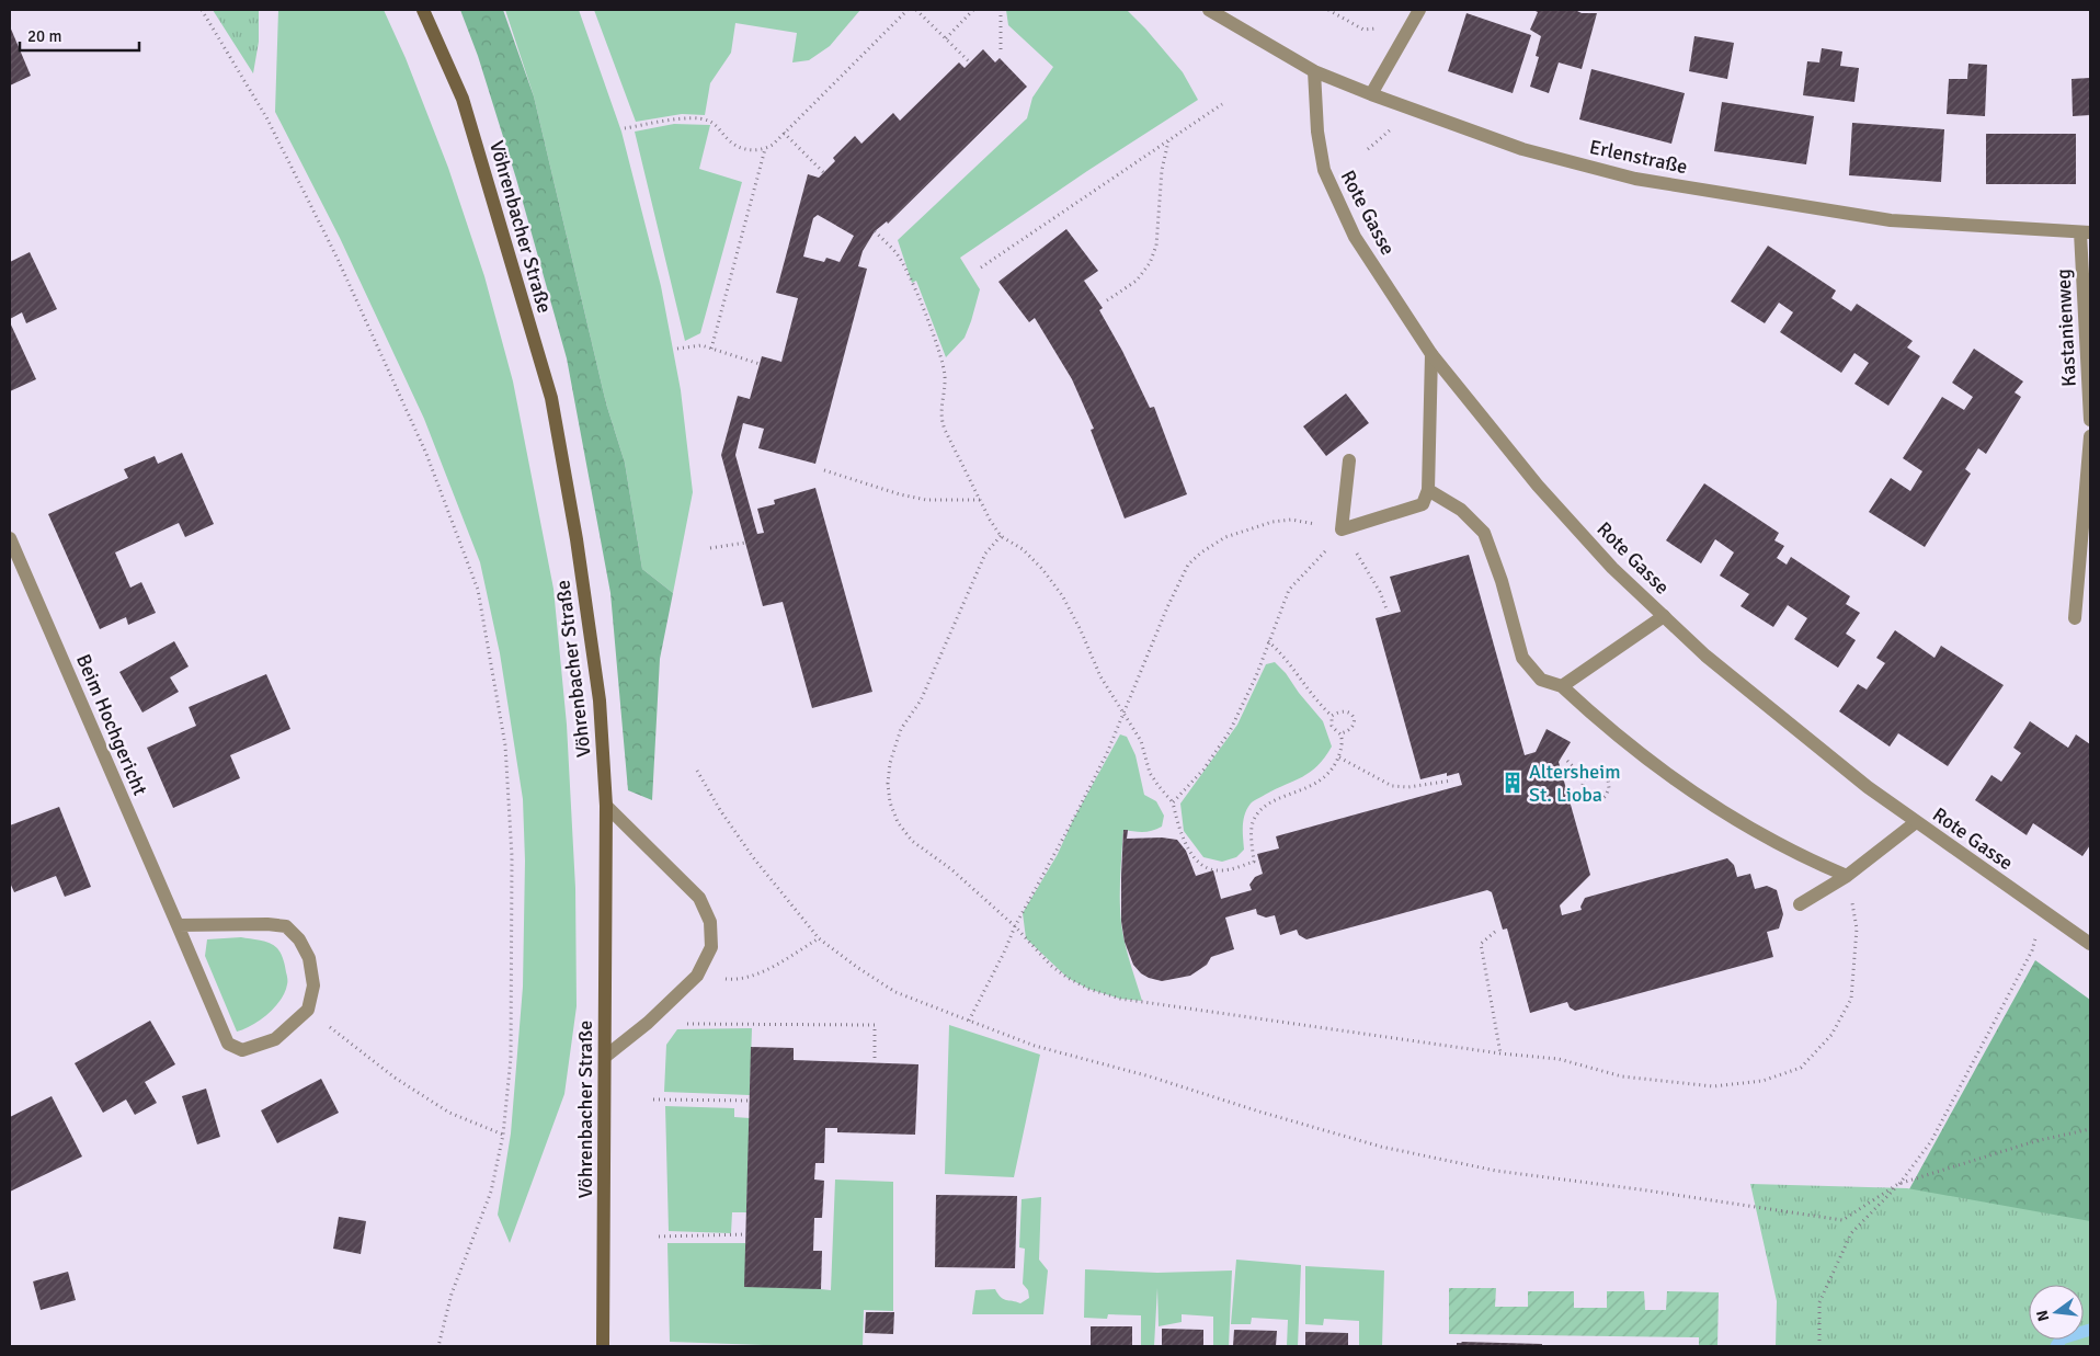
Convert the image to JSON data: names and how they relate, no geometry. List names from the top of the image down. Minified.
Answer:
{"streets":{"street":["Erlenstraße","Rote Gasse","Vöhrenbacher Straße","Kastanienweg","Beim Hochgericht"]},"crossings":[["Erlenstraße","Rote Gasse"],["Erlenstraße","Kastanienweg"]],"places":{"building":["Altersheim St. Lioba"]},"scale_bar":"20 m","north":"left"}
